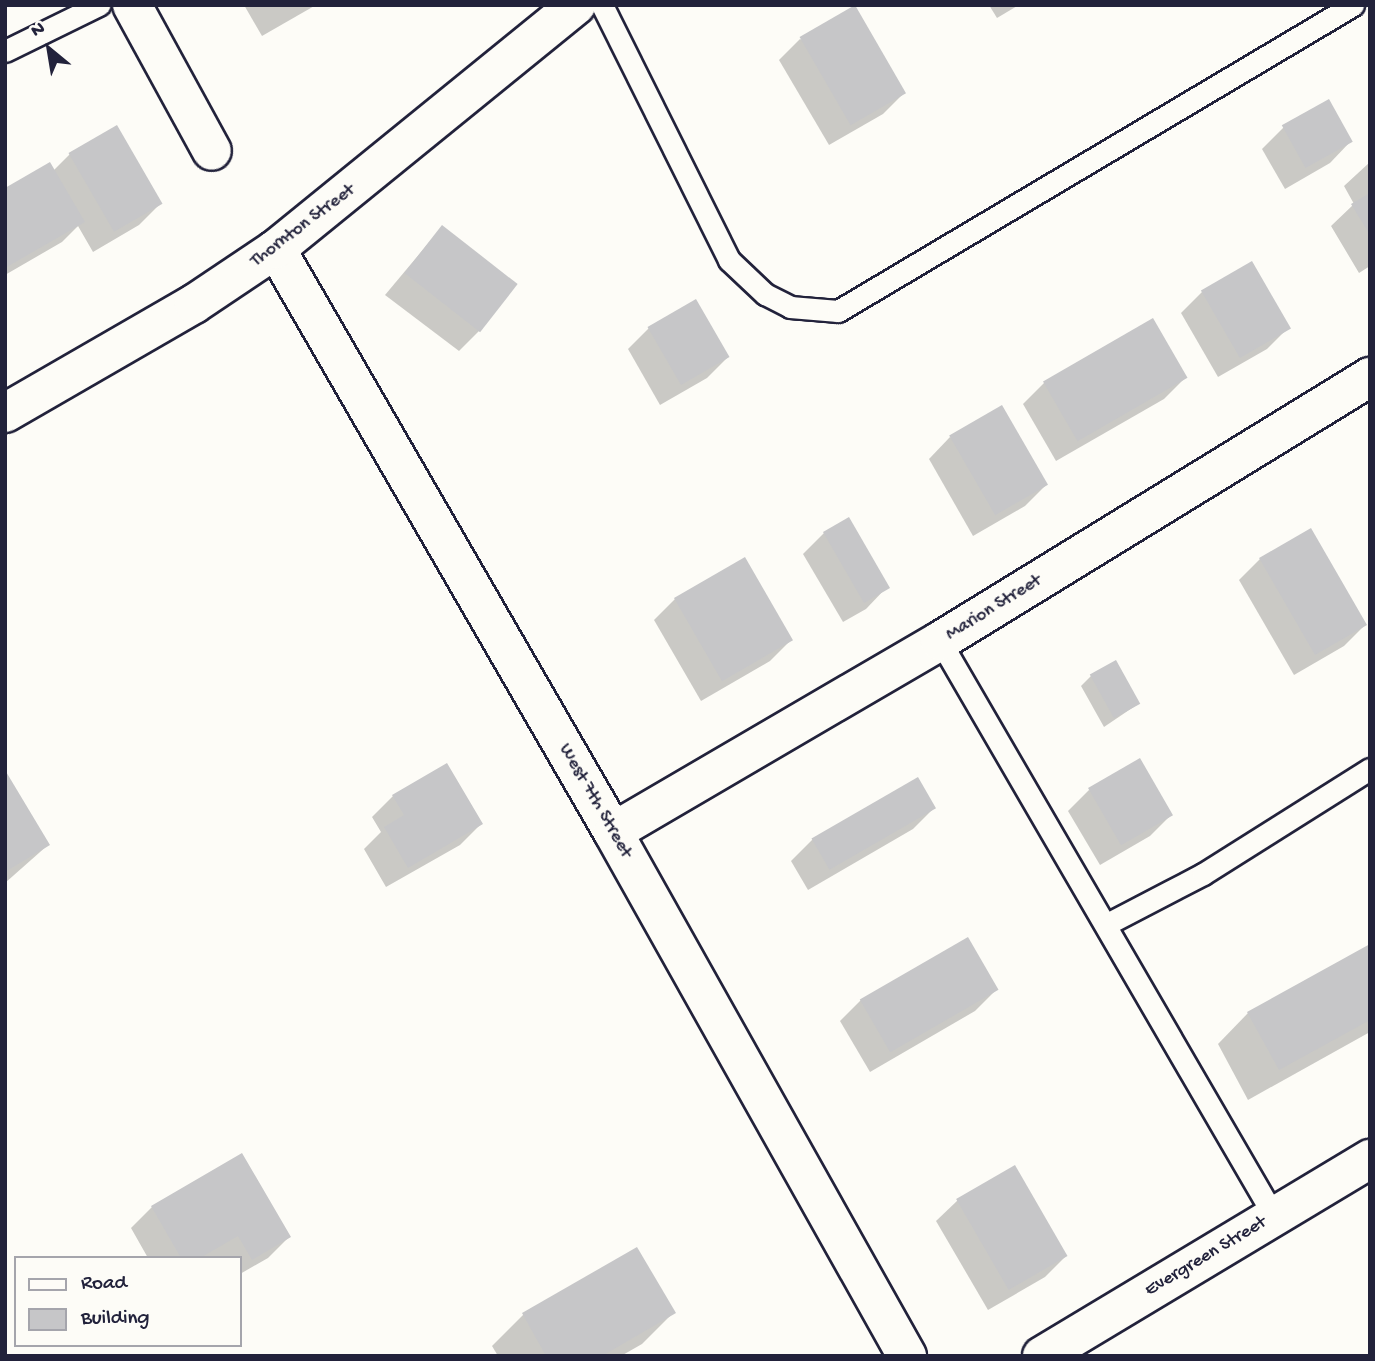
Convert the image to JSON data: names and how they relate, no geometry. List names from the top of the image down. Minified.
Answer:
{"streets":{"street":["Thornton Street","Marion Street","West 7th Street","Evergreen Street"]},"crossings":[["Thornton Street","West 7th Street"],["Marion Street","West 7th Street"]],"legend":["Road","Building"],"north":"top left"}
